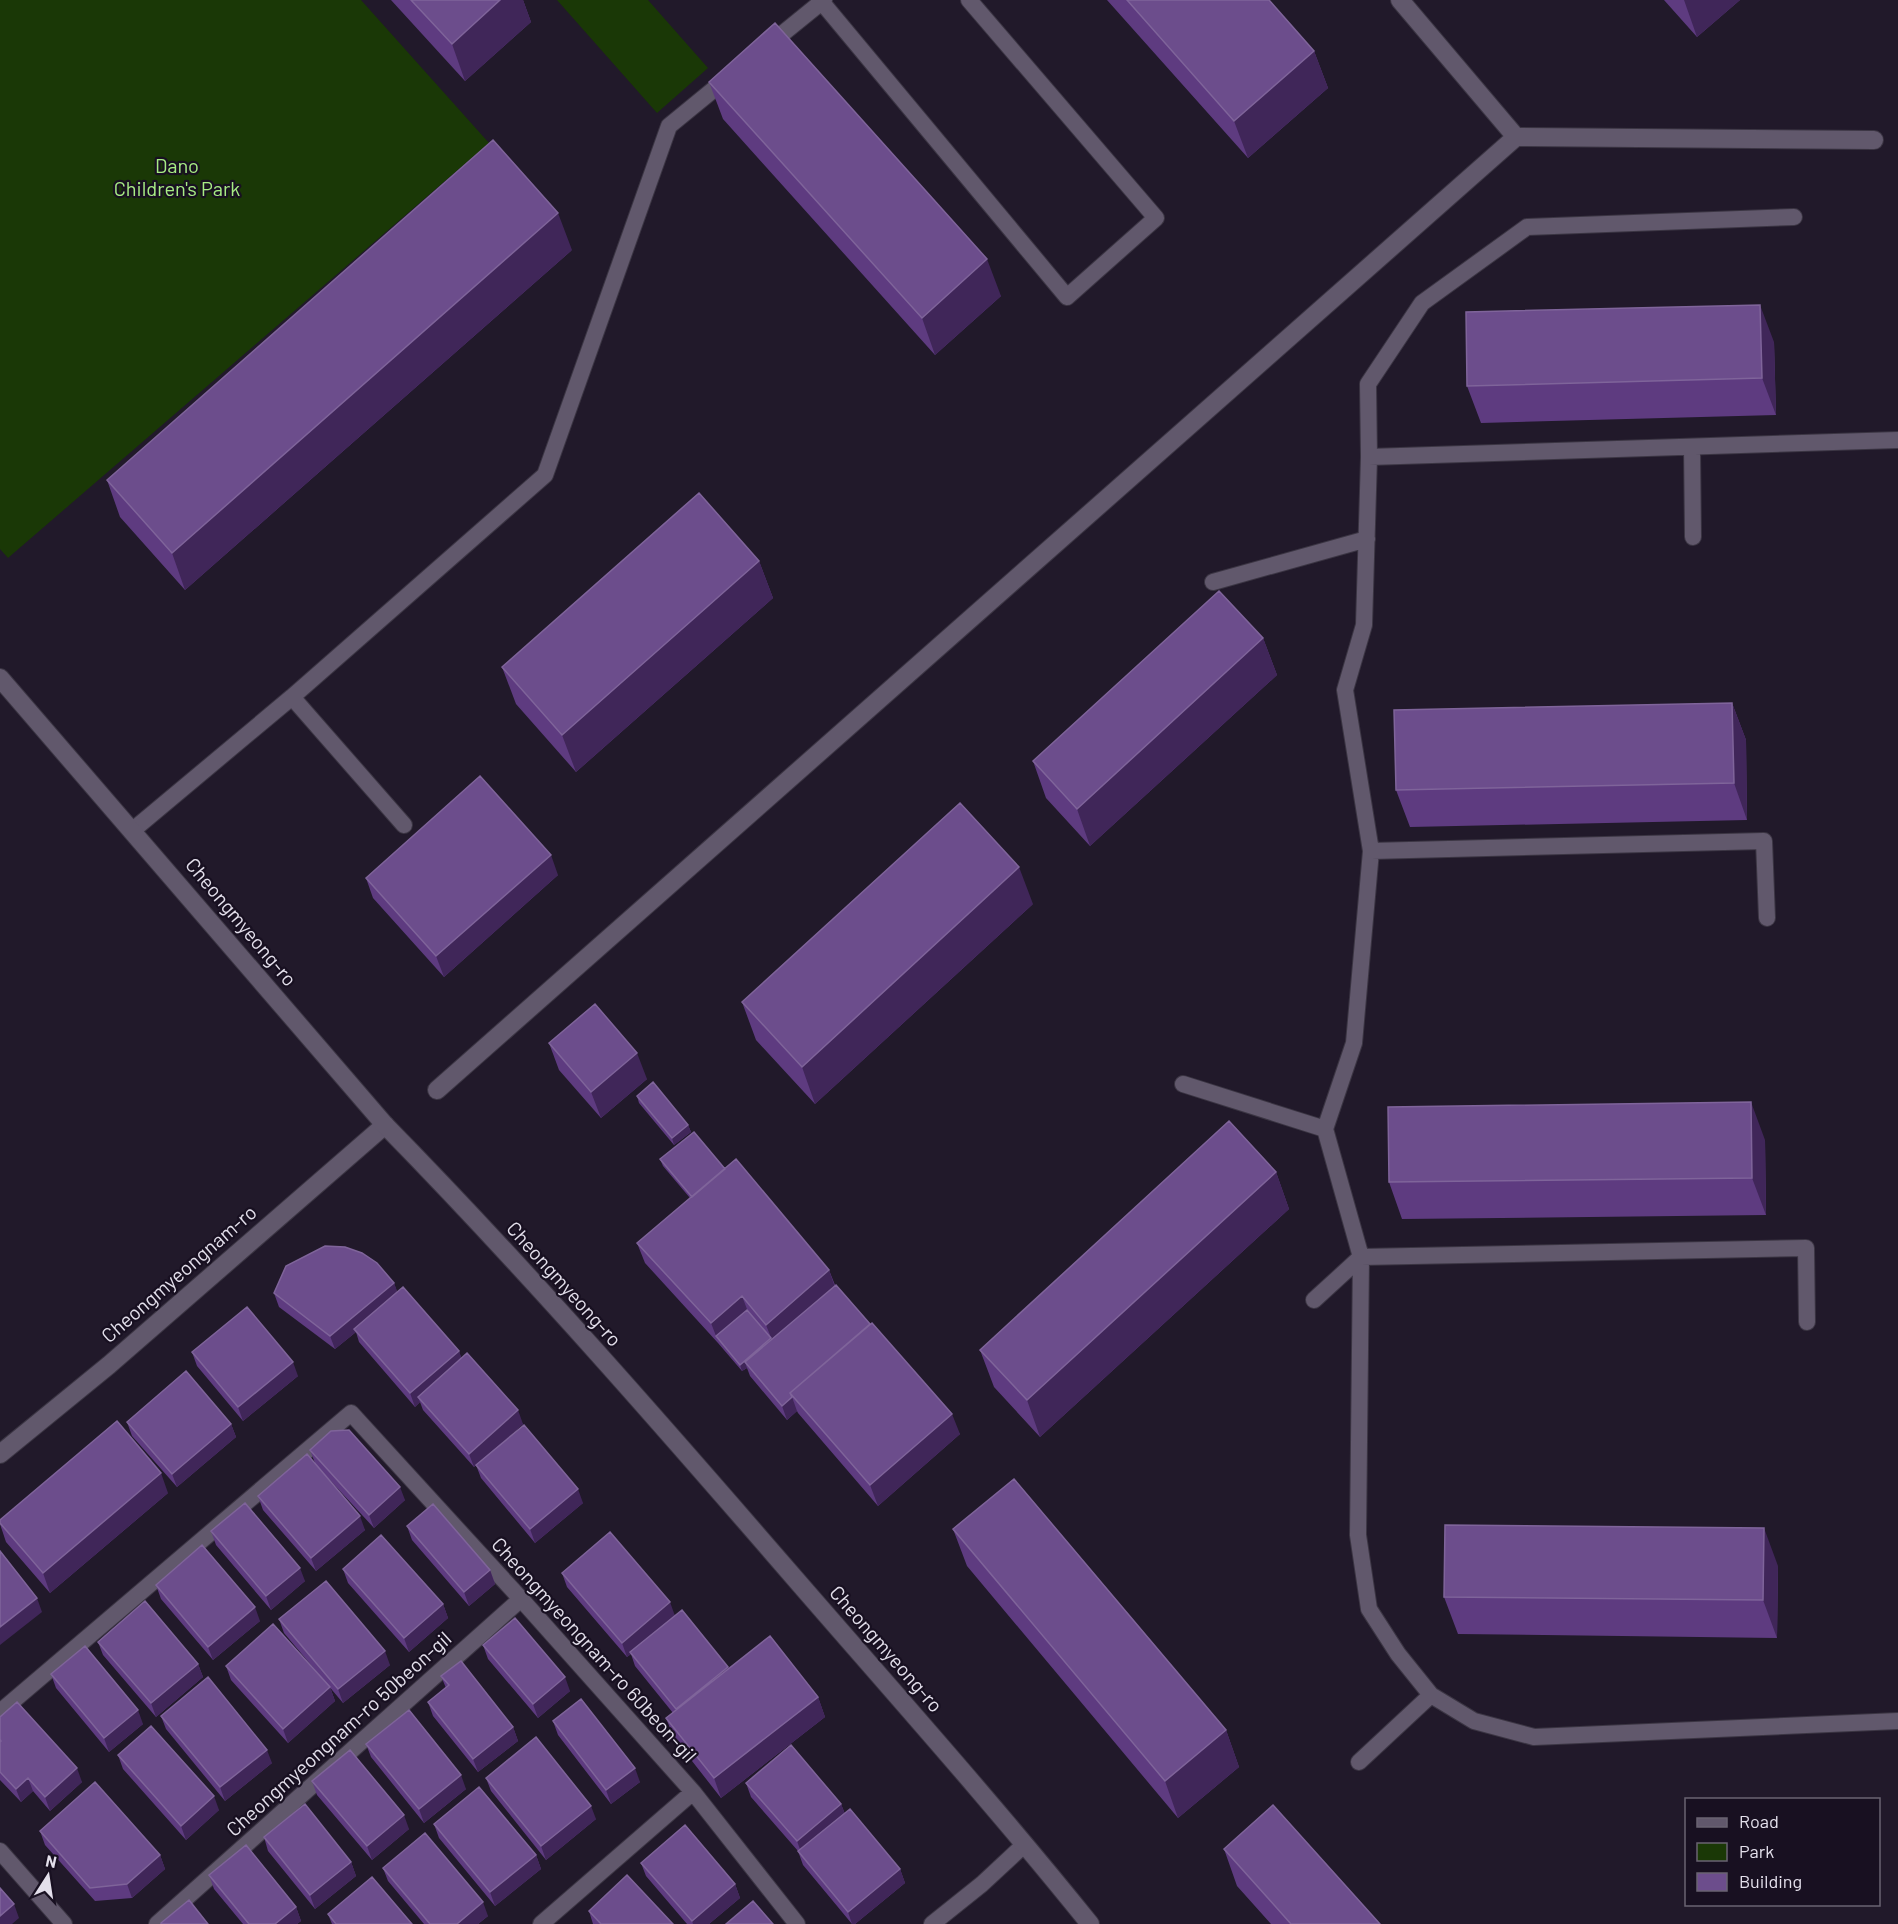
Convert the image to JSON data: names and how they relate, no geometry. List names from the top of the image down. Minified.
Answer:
{"streets":{"street":["Cheongmyeong-ro","Cheongmyeongnam-ro"],"lane":["Cheongmyeongnam-ro 60beon-gil","Cheongmyeongnam-ro 50beon-gil"]},"crossings":[["Cheongmyeong-ro","Cheongmyeongnam-ro"],["Cheongmyeongnam-ro 60beon-gil","Cheongmyeongnam-ro 50beon-gil"]],"parks":["Dano Children's Park"],"legend":["Road","Park","Building"],"north":"top"}
